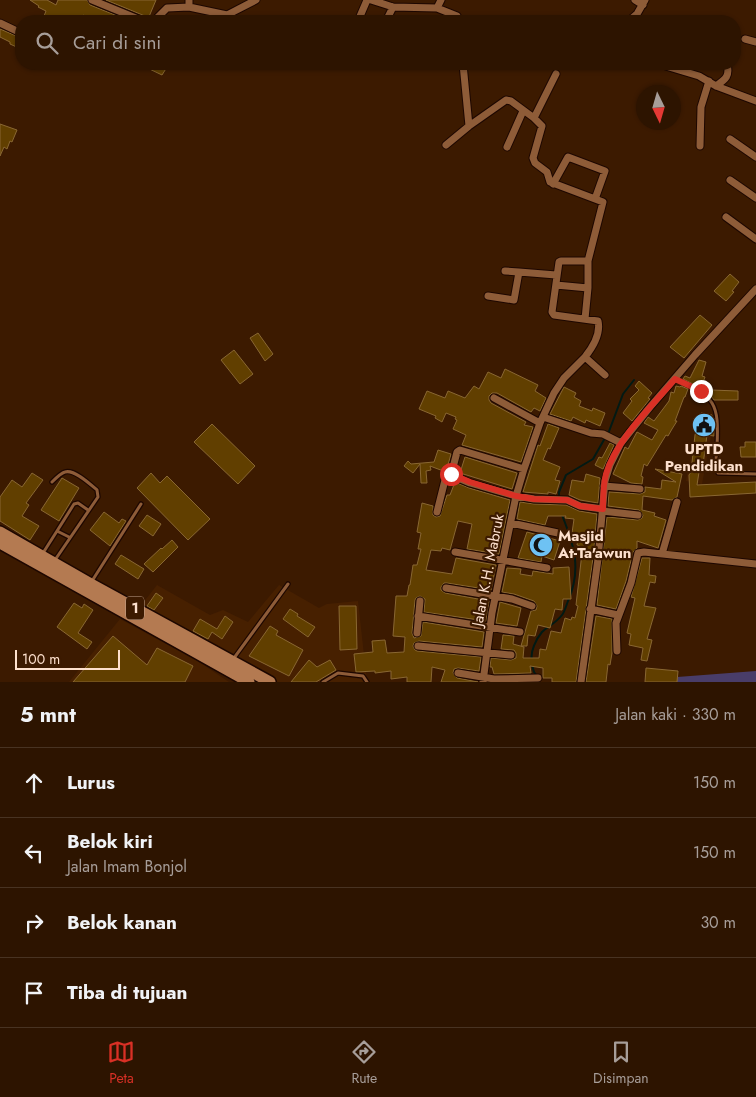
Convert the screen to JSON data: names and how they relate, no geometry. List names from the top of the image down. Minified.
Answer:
{"streets":{"highway":["1"],"street":["Jalan K.H. Mabruk"]},"places":{"public building":["UPTD Pendidikan"],"mosque":["Masjid At-Ta'awun"]},"scale_bar":"100 m","north":"bottom","page":{"search":"Cari di sini","scale":"100 m","heading":["5 mnt","Jalan kaki · 330 m"],"list":[["Lurus","150 m"],["Belok kiri","Jalan Imam Bonjol","150 m"],["Belok kanan","30 m"],"Tiba di tujuan"],"nav":["Peta","Rute","Disimpan"]}}
